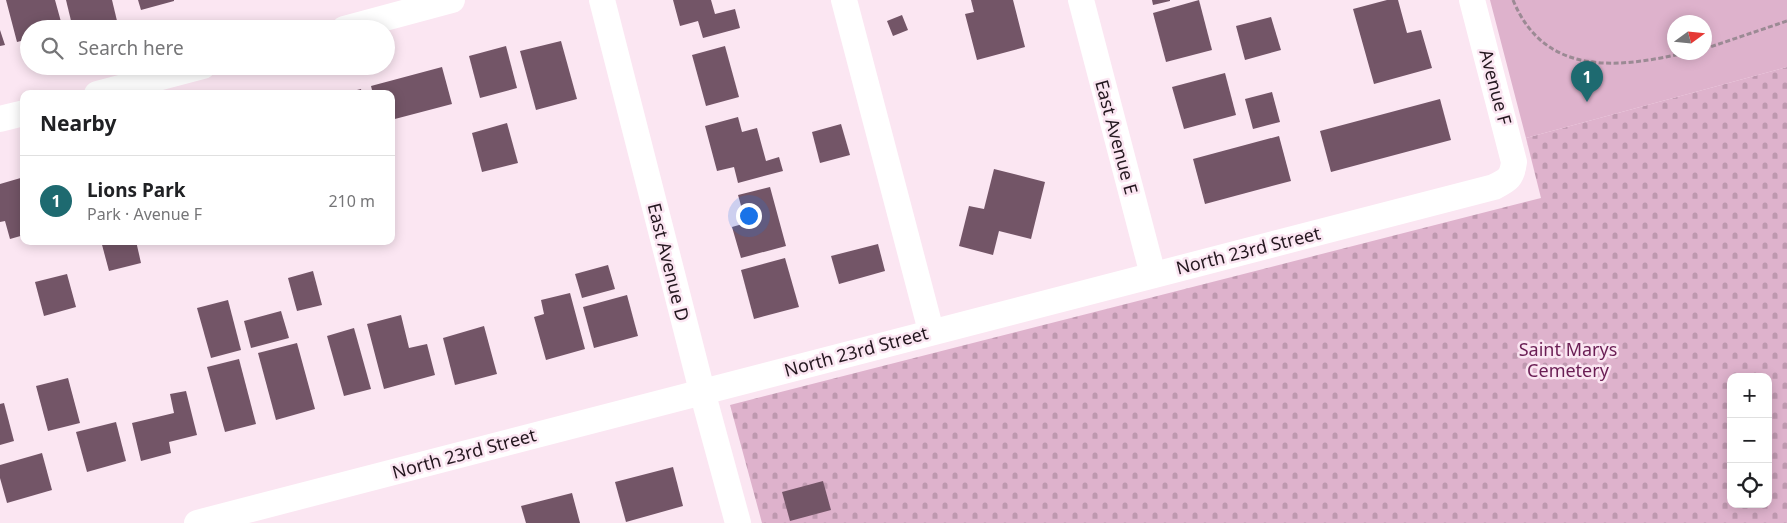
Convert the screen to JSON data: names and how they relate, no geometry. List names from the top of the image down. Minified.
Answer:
{"streets":{"street":["Avenue F","East Avenue E","North 23rd Street","East Avenue D"]},"crossings":[["Avenue F","North 23rd Street"],["East Avenue E","North 23rd Street"],["North 23rd Street","East Avenue D"]],"parks":["Saint Marys Cemetery"],"north":"right","page":{"search":"Search here","pins":"1","heading":"Nearby","list":[{"mark":"1","name":"Lions Park","note":"Park · Avenue F","value":"210 m"}],"map_buttons":["+","−"]}}
